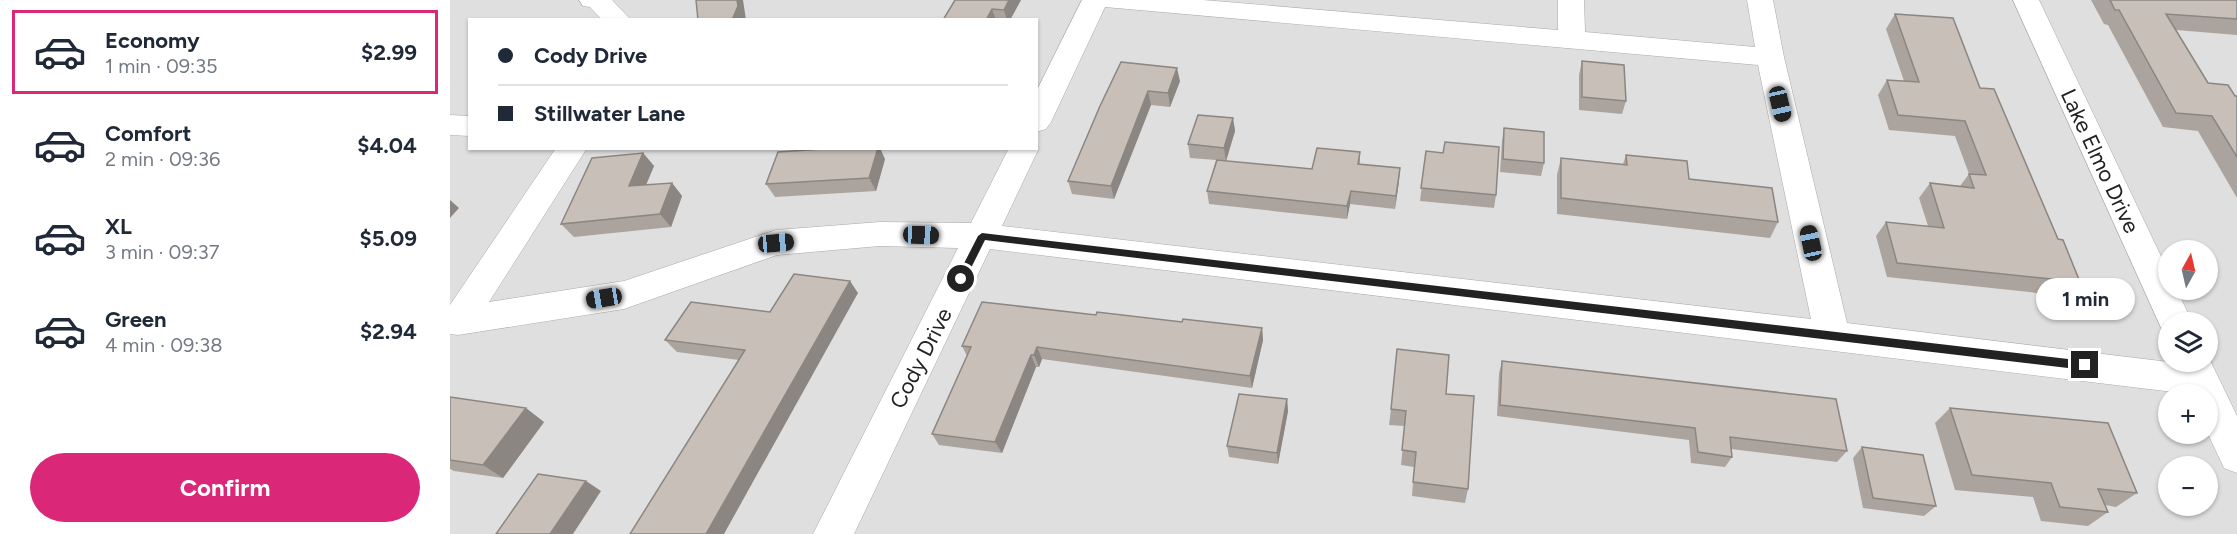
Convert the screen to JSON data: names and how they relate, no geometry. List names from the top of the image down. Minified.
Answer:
{"streets":{"street":["Lake Elmo Drive","Cody Drive"]},"north":"top","page":{"list":[{"name":"Economy","note":"1 min · 09:35","value":"$2.99"},{"name":"Comfort","note":"2 min · 09:36","value":"$4.04"},{"name":"XL","note":"3 min · 09:37","value":"$5.09"},{"name":"Green","note":"4 min · 09:38","value":"$2.94"}],"banner":["Cody Drive","Stillwater Lane"],"map_buttons":["+","−"],"bubble":"1 min","buttons":"Confirm"}}
